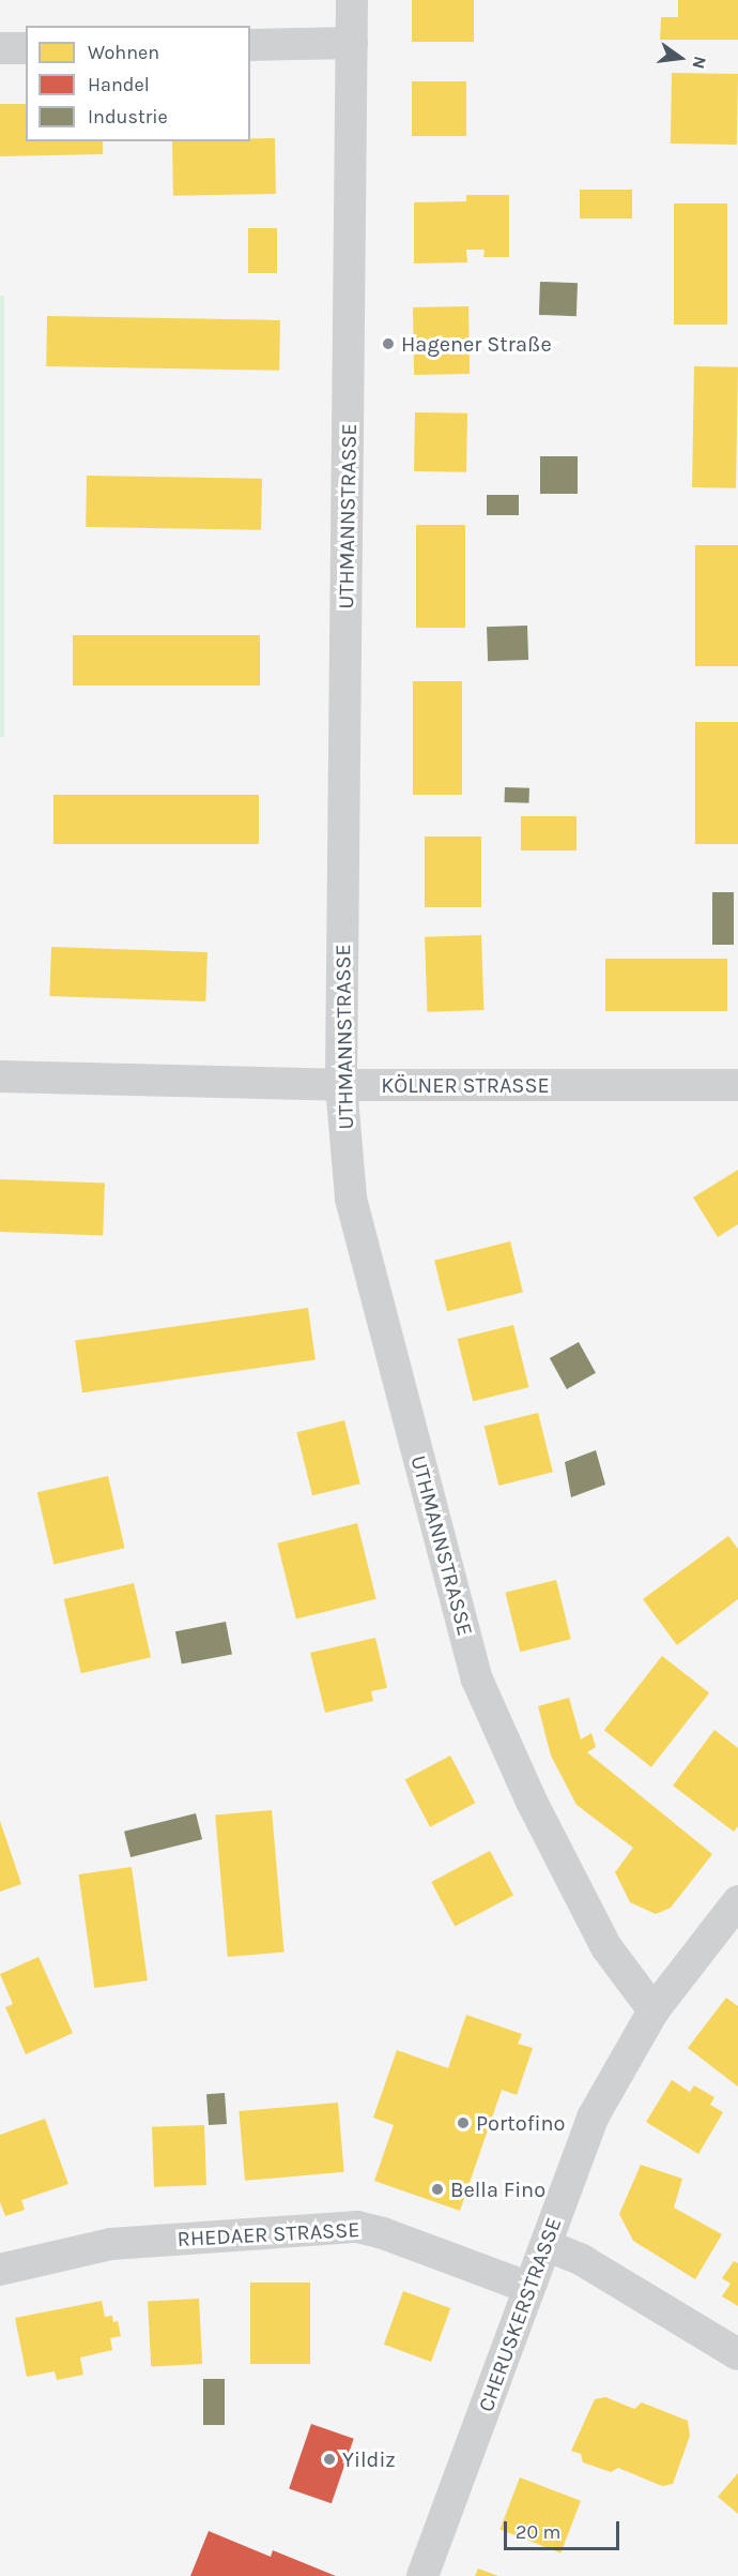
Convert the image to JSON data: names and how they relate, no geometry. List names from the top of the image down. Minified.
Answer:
{"streets":{"street":["UTHMANNSTRASSE","KÖLNER STRASSE","RHEDAER STRASSE","CHERUSKERSTRASSE"]},"crossings":[["UTHMANNSTRASSE","KÖLNER STRASSE"],["UTHMANNSTRASSE","CHERUSKERSTRASSE"],["RHEDAER STRASSE","CHERUSKERSTRASSE"]],"places":["Hagener Straße","Portofino","Bella Fino","Yildiz"],"legend":["Wohnen","Handel","Industrie"],"scale_bar":"20 m","north":"right"}
